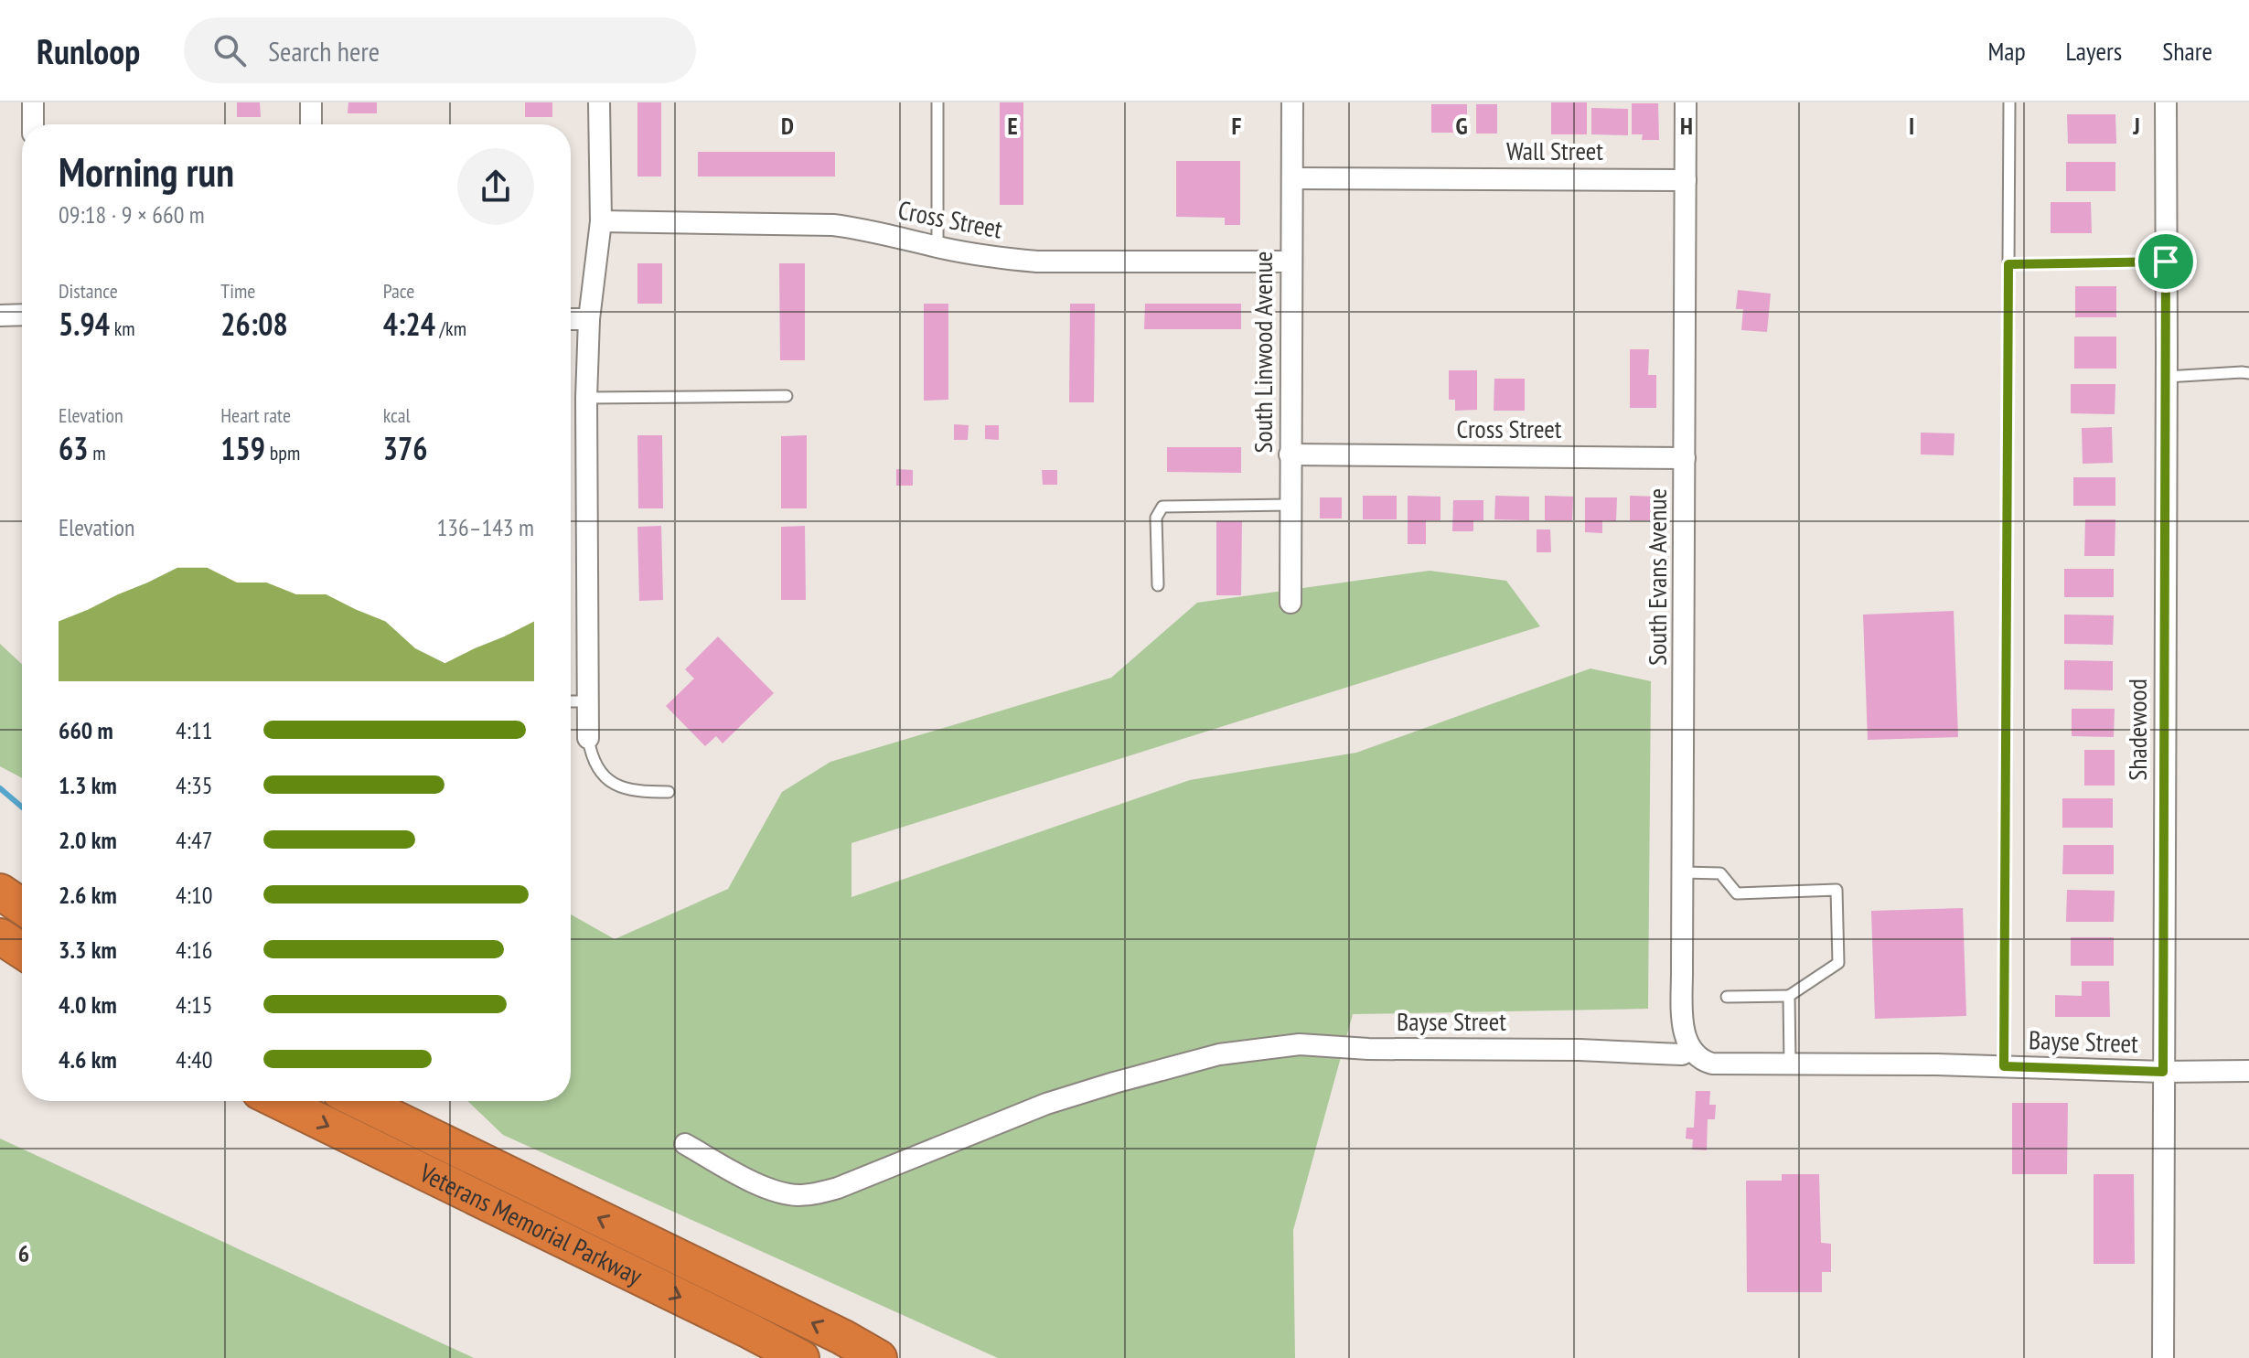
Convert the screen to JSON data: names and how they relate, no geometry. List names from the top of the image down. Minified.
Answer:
{"streets":{"highway":["Veterans Memorial Parkway"],"street":["Wall Street","Cross Street","South Linwood Avenue","South Evans Avenue","Shadewood","Bayse Street"]},"crossings":[["Wall Street","South Linwood Avenue"],["Wall Street","South Evans Avenue"],["Cross Street","South Linwood Avenue"],["Cross Street","South Evans Avenue"],["South Evans Avenue","Bayse Street"],["Shadewood","Bayse Street"]],"page":{"header":"Runloop","search":"Search here","nav":["Map","Layers","Share"],"heading":["Morning run","09:18 · 9 × 660 m"],"stats":[["Distance","5.94 km"],["Time","26:08"],["Pace","4:24 /km"],["Elevation","63 m"],["Heart rate","159 bpm"],["kcal","376"]],"chart":["Elevation","136–143 m"],"list":[{"name":"660 m","note":"4:11"},{"name":"1.3 km","note":"4:35"},{"name":"2.0 km","note":"4:47"},{"name":"2.6 km","note":"4:10"},{"name":"3.3 km","note":"4:16"},{"name":"4.0 km","note":"4:15"},{"name":"4.6 km","note":"4:40"}]},"grid":{"columns":["D","E","F","G","H","I","J"],"rows":["6"]}}
